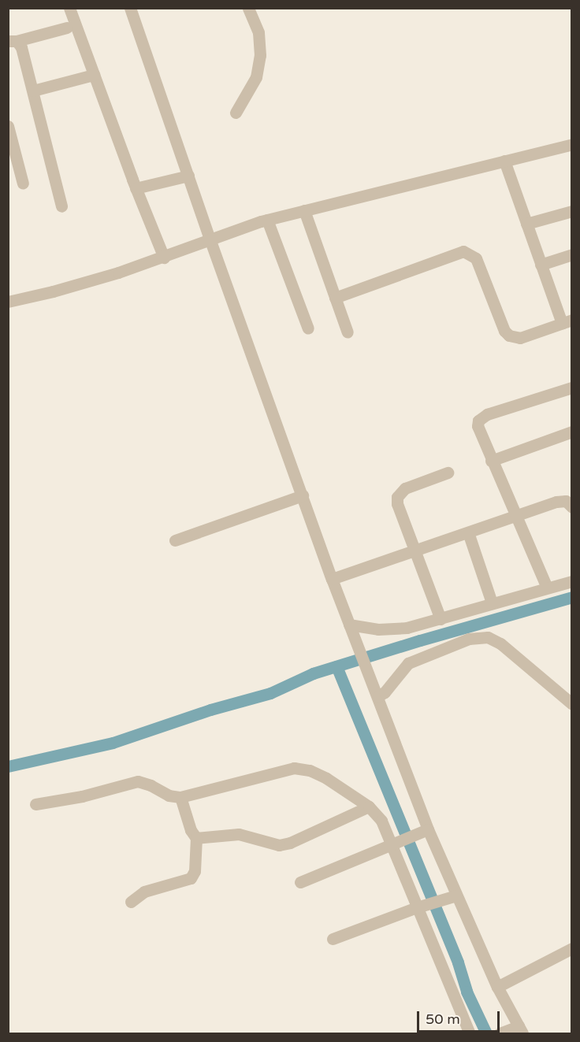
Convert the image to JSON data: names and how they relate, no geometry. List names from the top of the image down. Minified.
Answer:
{"scale_bar":"50 m"}
